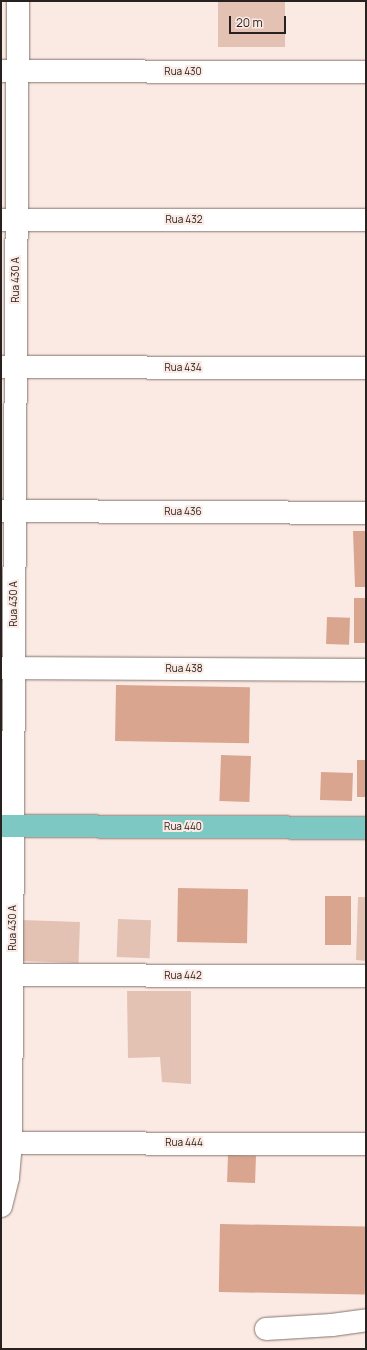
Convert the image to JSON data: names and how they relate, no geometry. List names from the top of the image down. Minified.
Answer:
{"streets":{"main road":["Rua 440"],"street":["Rua 430","Rua 432","Rua 430 A","Rua 434","Rua 436","Rua 438","Rua 442","Rua 444"]},"crossings":[["Rua 430","Rua 430 A"],["Rua 432","Rua 430 A"],["Rua 430 A","Rua 434"],["Rua 430 A","Rua 436"],["Rua 430 A","Rua 438"],["Rua 430 A","Rua 440"],["Rua 430 A","Rua 442"],["Rua 430 A","Rua 444"]],"scale_bar":"20 m"}
